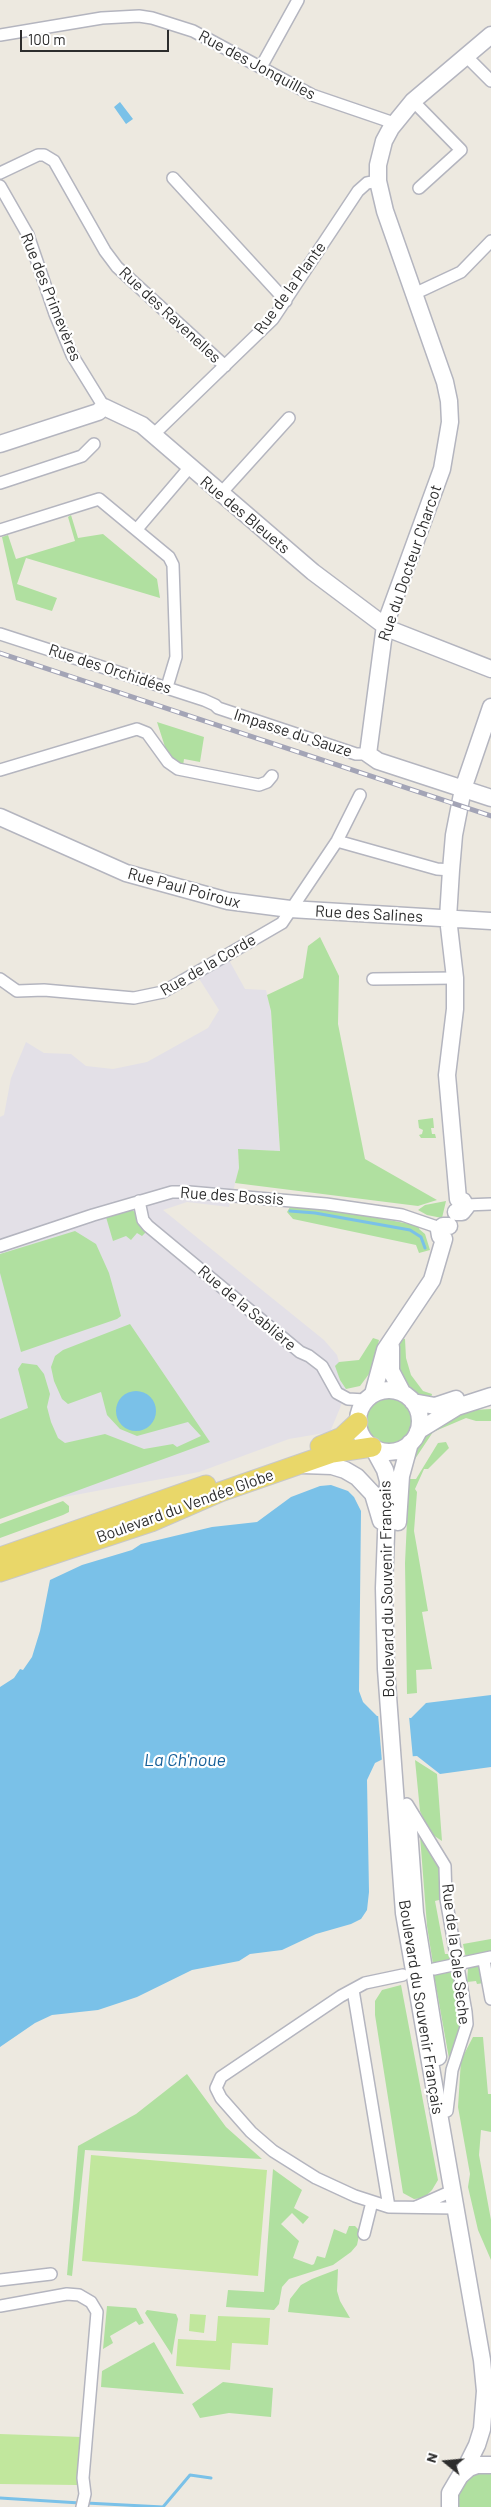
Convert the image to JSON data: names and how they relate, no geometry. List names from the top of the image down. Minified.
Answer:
{"streets":{"main road":["Boulevard du Vendée Globe"],"street":["Rue des Jonquilles","Rue de la Plante","Rue des Primevères","Rue des Ravenelles","Rue des Bleuets","Rue du Docteur Charcot","Rue des Orchidées","Impasse du Sauze","Rue Paul Poiroux","Rue des Salines","Rue de la Corde","Rue des Bossis","Rue de la Sablière","Boulevard du Souvenir Français","Rue de la Cale Sèche"]},"crossings":[["Rue des Jonquilles","Rue du Docteur Charcot"],["Rue de la Plante","Rue des Ravenelles"],["Rue de la Plante","Rue des Bleuets"],["Rue de la Plante","Rue du Docteur Charcot"],["Rue des Primevères","Rue des Bleuets"],["Rue des Bleuets","Rue du Docteur Charcot"],["Rue du Docteur Charcot","Impasse du Sauze"],["Rue des Orchidées","Impasse du Sauze"],["Rue Paul Poiroux","Rue des Salines"],["Rue Paul Poiroux","Rue de la Corde"],["Rue des Salines","Rue de la Corde"],["Rue des Bossis","Rue de la Sablière"],["Rue de la Sablière","Boulevard du Vendée Globe"],["Rue de la Sablière","Boulevard du Souvenir Français"],["Boulevard du Vendée Globe","Boulevard du Souvenir Français"],["Boulevard du Souvenir Français","Rue de la Cale Sèche"]],"water":["La Ch'noue"],"scale_bar":"100 m","north":"left"}
